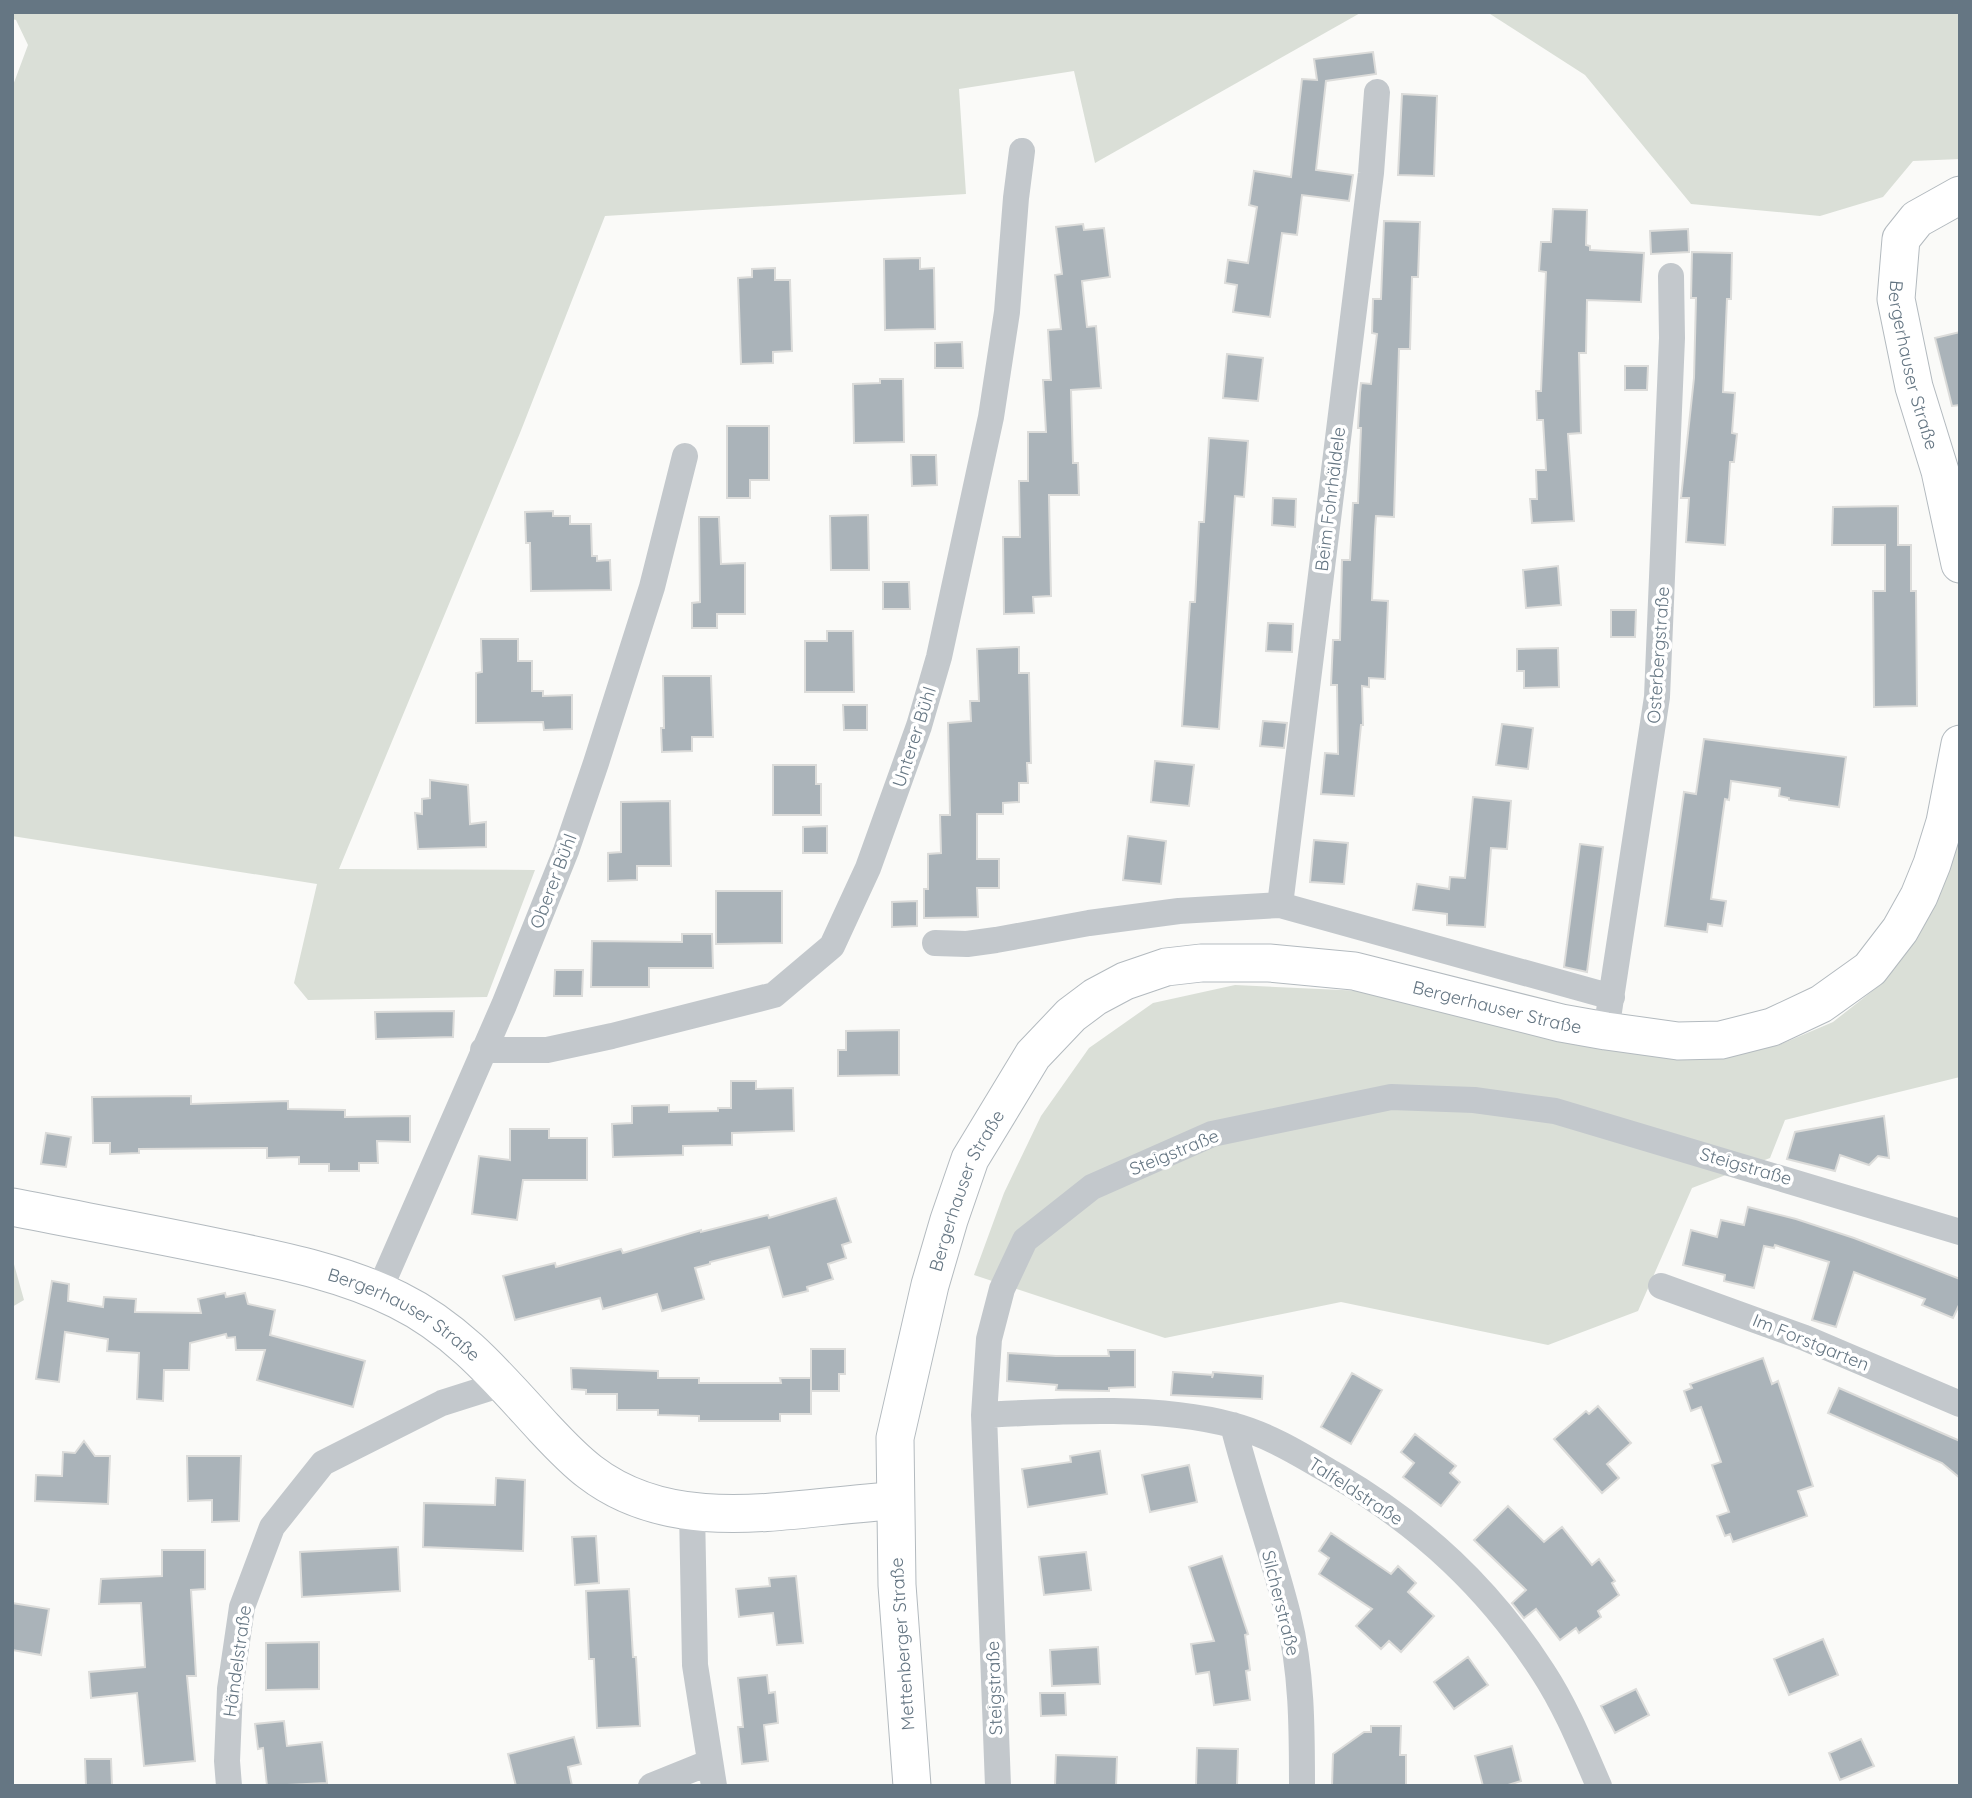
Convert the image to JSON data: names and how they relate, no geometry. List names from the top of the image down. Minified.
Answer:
{"streets":{"main road":["Bergerhauser Straße","Mettenberger Straße"],"street":["Beim Fohrhäldele","Osterbergstraße","Unterer Bühl","Oberer Bühl","Steigstraße","Im Forstgarten","Talfeldstraße","Silcherstraße","Händelstraße"]},"crossings":[["Bergerhauser Straße","Osterbergstraße"],["Bergerhauser Straße","Oberer Bühl"],["Bergerhauser Straße","Mettenberger Straße"],["Bergerhauser Straße","Händelstraße"],["Unterer Bühl","Oberer Bühl"],["Steigstraße","Talfeldstraße"],["Talfeldstraße","Silcherstraße"]]}
